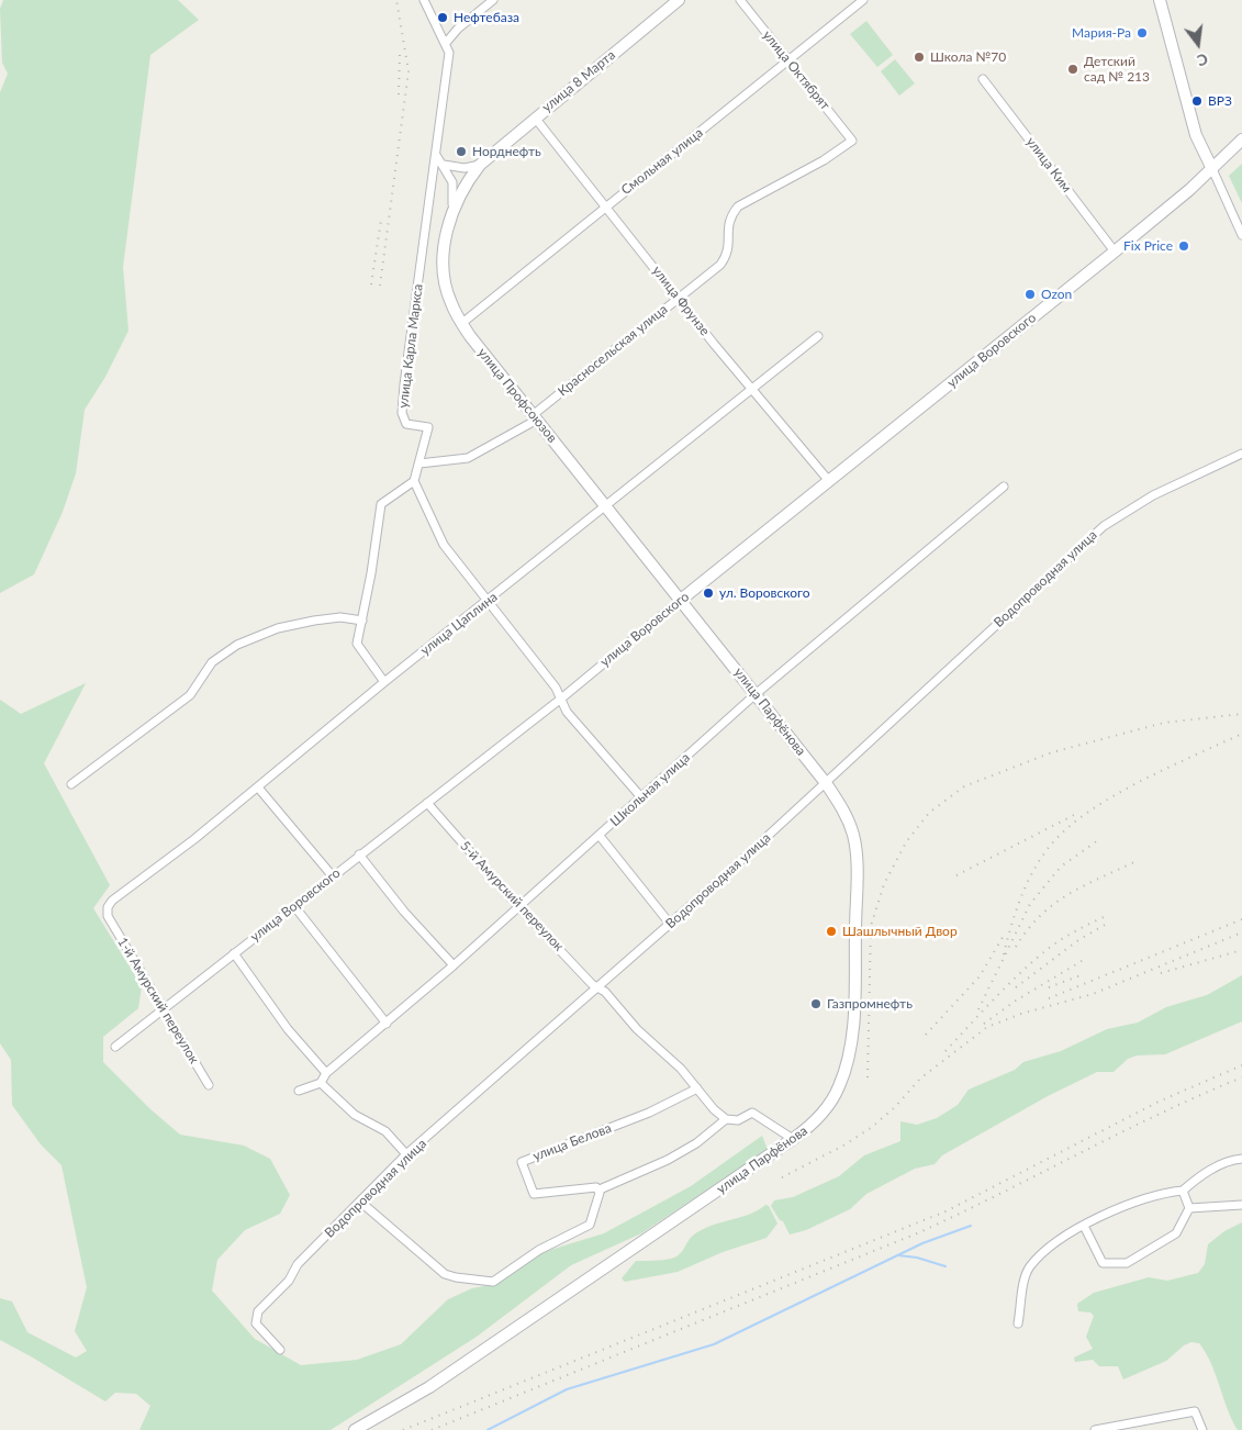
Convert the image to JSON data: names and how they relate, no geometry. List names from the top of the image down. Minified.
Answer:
{"streets":{"main road":["улица 8 Марта","улица Воровского","улица Профсоюзов","улица Парфёнова"],"street":["улица Октябрят","Смольная улица","улица Ким","улица Фрунзе","улица Карла Маркса","Красносельская улица","Водопроводная улица","улица Цаплина","Школьная улица","5-й Амурский переулок","1-й Амурский переулок","улица Белова"]},"crossings":[["улица Октябрят","Смольная улица"],["улица Октябрят","Красносельская улица"],["улица 8 Марта","улица Фрунзе"],["улица 8 Марта","улица Профсоюзов"],["Смольная улица","улица Фрунзе"],["Смольная улица","улица Профсоюзов"],["улица Ким","улица Воровского"],["улица Фрунзе","Красносельская улица"],["улица Фрунзе","улица Воровского"],["улица Фрунзе","улица Цаплина"],["улица Карла Маркса","Красносельская улица"],["Красносельская улица","улица Профсоюзов"],["улица Воровского","улица Профсоюзов"],["улица Воровского","улица Парфёнова"],["улица Воровского","5-й Амурский переулок"],["улица Воровского","1-й Амурский переулок"],["улица Профсоюзов","улица Цаплина"],["улица Профсоюзов","улица Парфёнова"],["Водопроводная улица","улица Парфёнова"],["Водопроводная улица","5-й Амурский переулок"],["улица Цаплина","1-й Амурский переулок"],["улица Парфёнова","Школьная улица"],["Школьная улица","5-й Амурский переулок"],["5-й Амурский переулок","улица Белова"]],"places":["Нефтебаза","Мария-Ра","Школа №70","Детский сад № 213","ВРЗ","Норднефть","Fix Price","Ozon","ул. Воровского","Шашлычный Двор","Газпромнефть"],"north":"bottom"}
